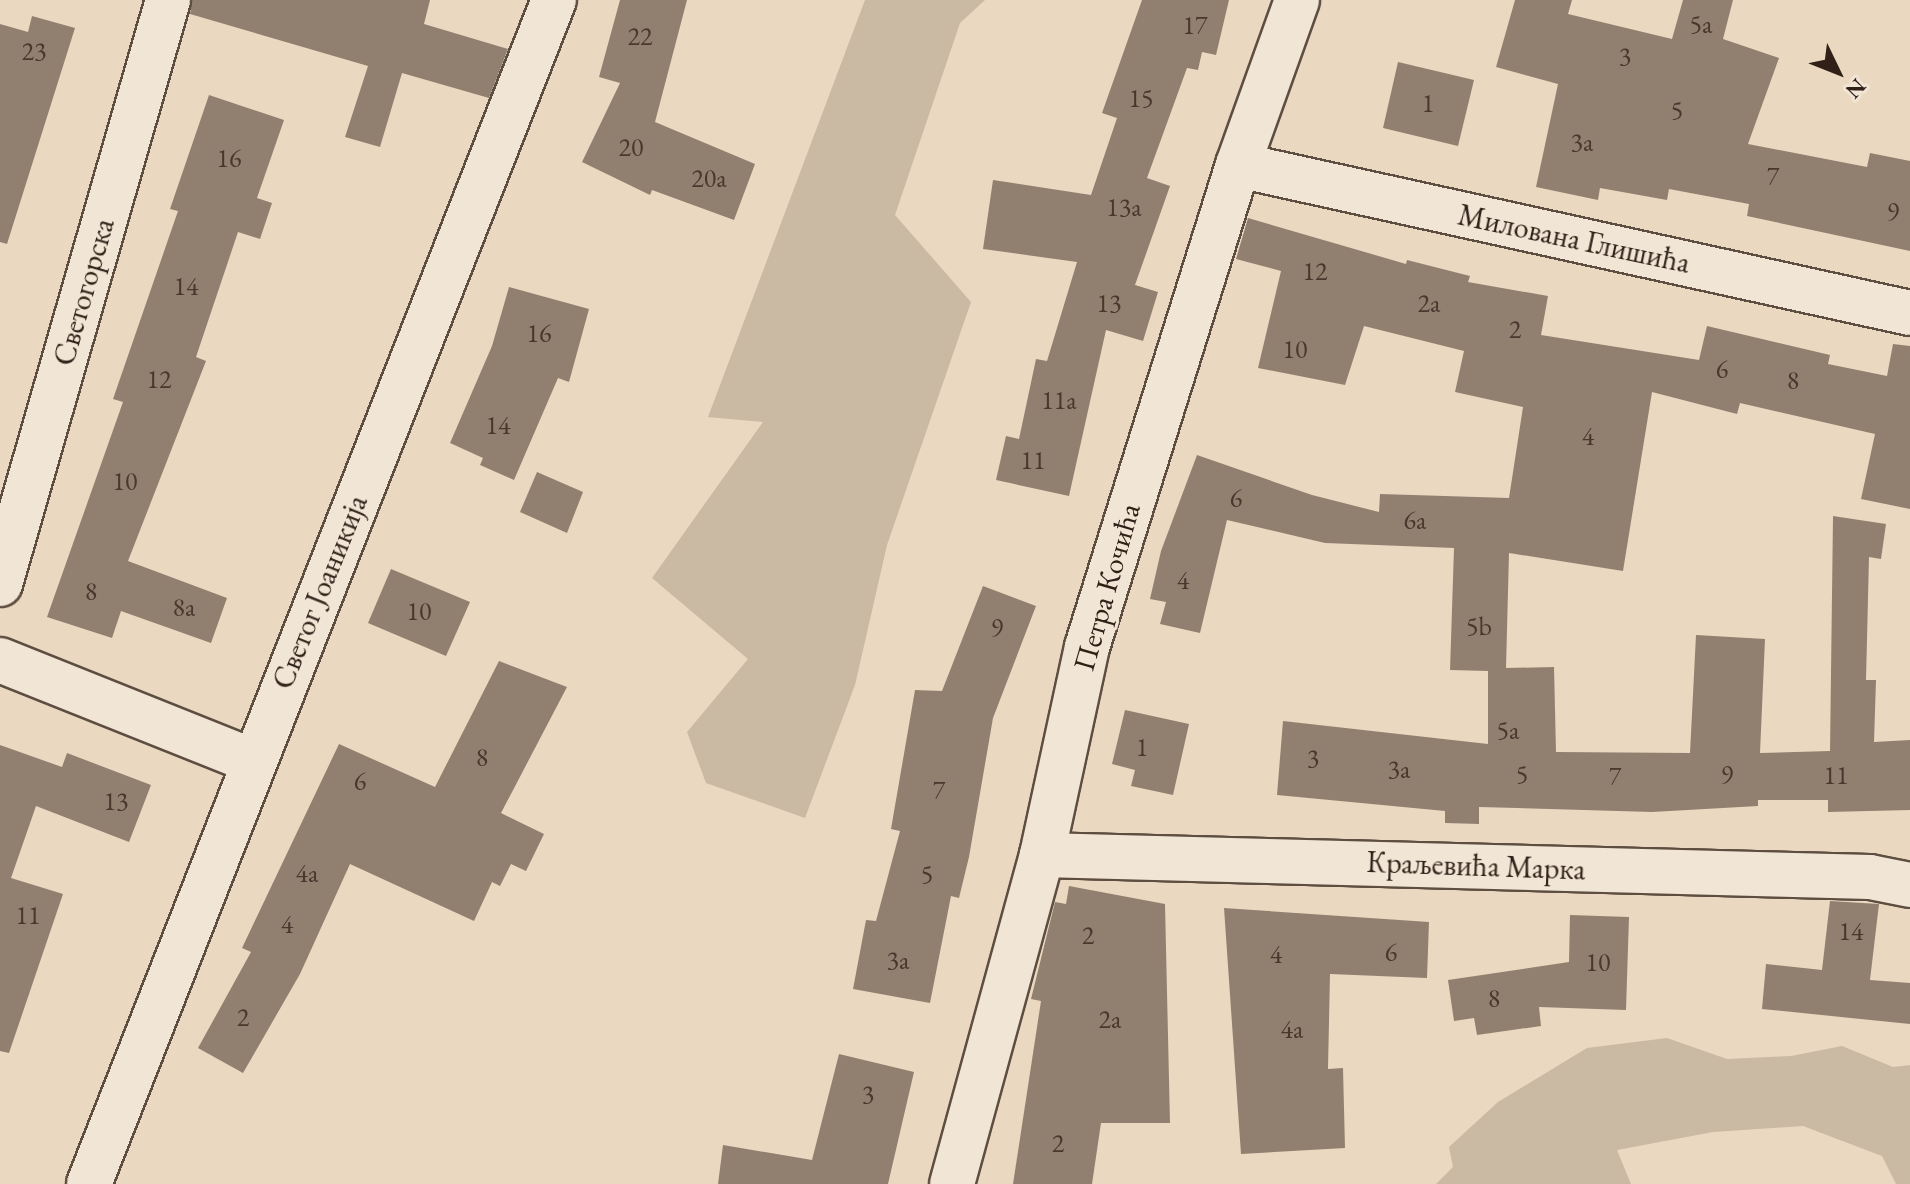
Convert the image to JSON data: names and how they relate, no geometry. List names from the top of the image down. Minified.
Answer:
{"streets":{"street":["Милована Глишића","Светогорска","Петра Кочића","Светог Јоаникија","Краљевића Марка"]},"crossings":[["Милована Глишића","Петра Кочића"],["Петра Кочића","Краљевића Марка"]],"house_numbers":["5a","17","22","23","3","15","1","5","3a","20","16","7","20a","13a","9","12","14","13","2a","2","16","10","6","12","8","11a","14","4","11","10","6","6a","4","8","8a","10","5b","9","5a","1","8","3","3a","5","9","11","7","6","7","13","4a","5","11","4","14","2","6","4","3a","10","8","2","2a","4a","3","2"],"north":"bottom right"}
